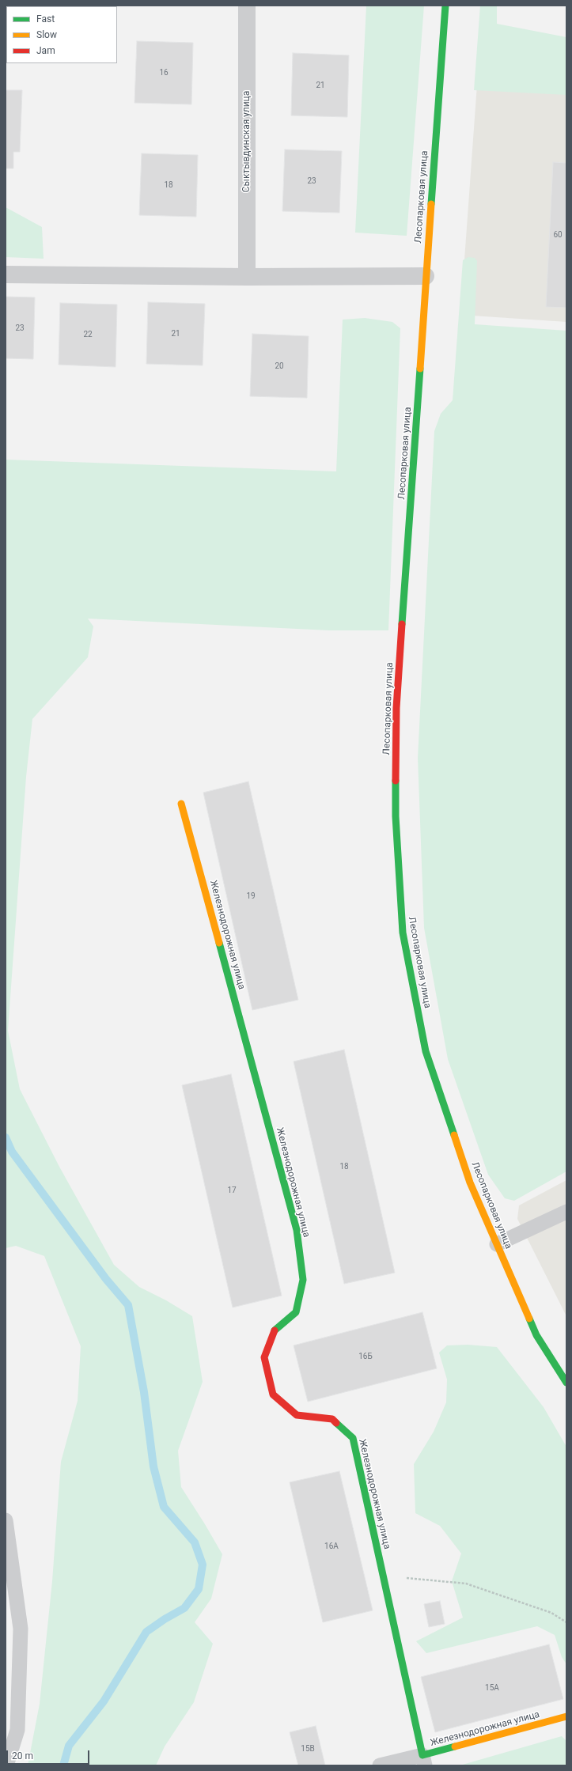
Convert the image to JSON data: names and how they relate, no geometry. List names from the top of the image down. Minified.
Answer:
{"streets":{"street":["Сыктывдинская улица","Лесопарковая улица","Железнодорожная улица"]},"house_numbers":["16","21","23","18","60","23","21","22","20","19","18","17","16Б","16А","15А","15В"],"legend":["Fast","Slow","Jam"],"scale_bar":"20 m"}
